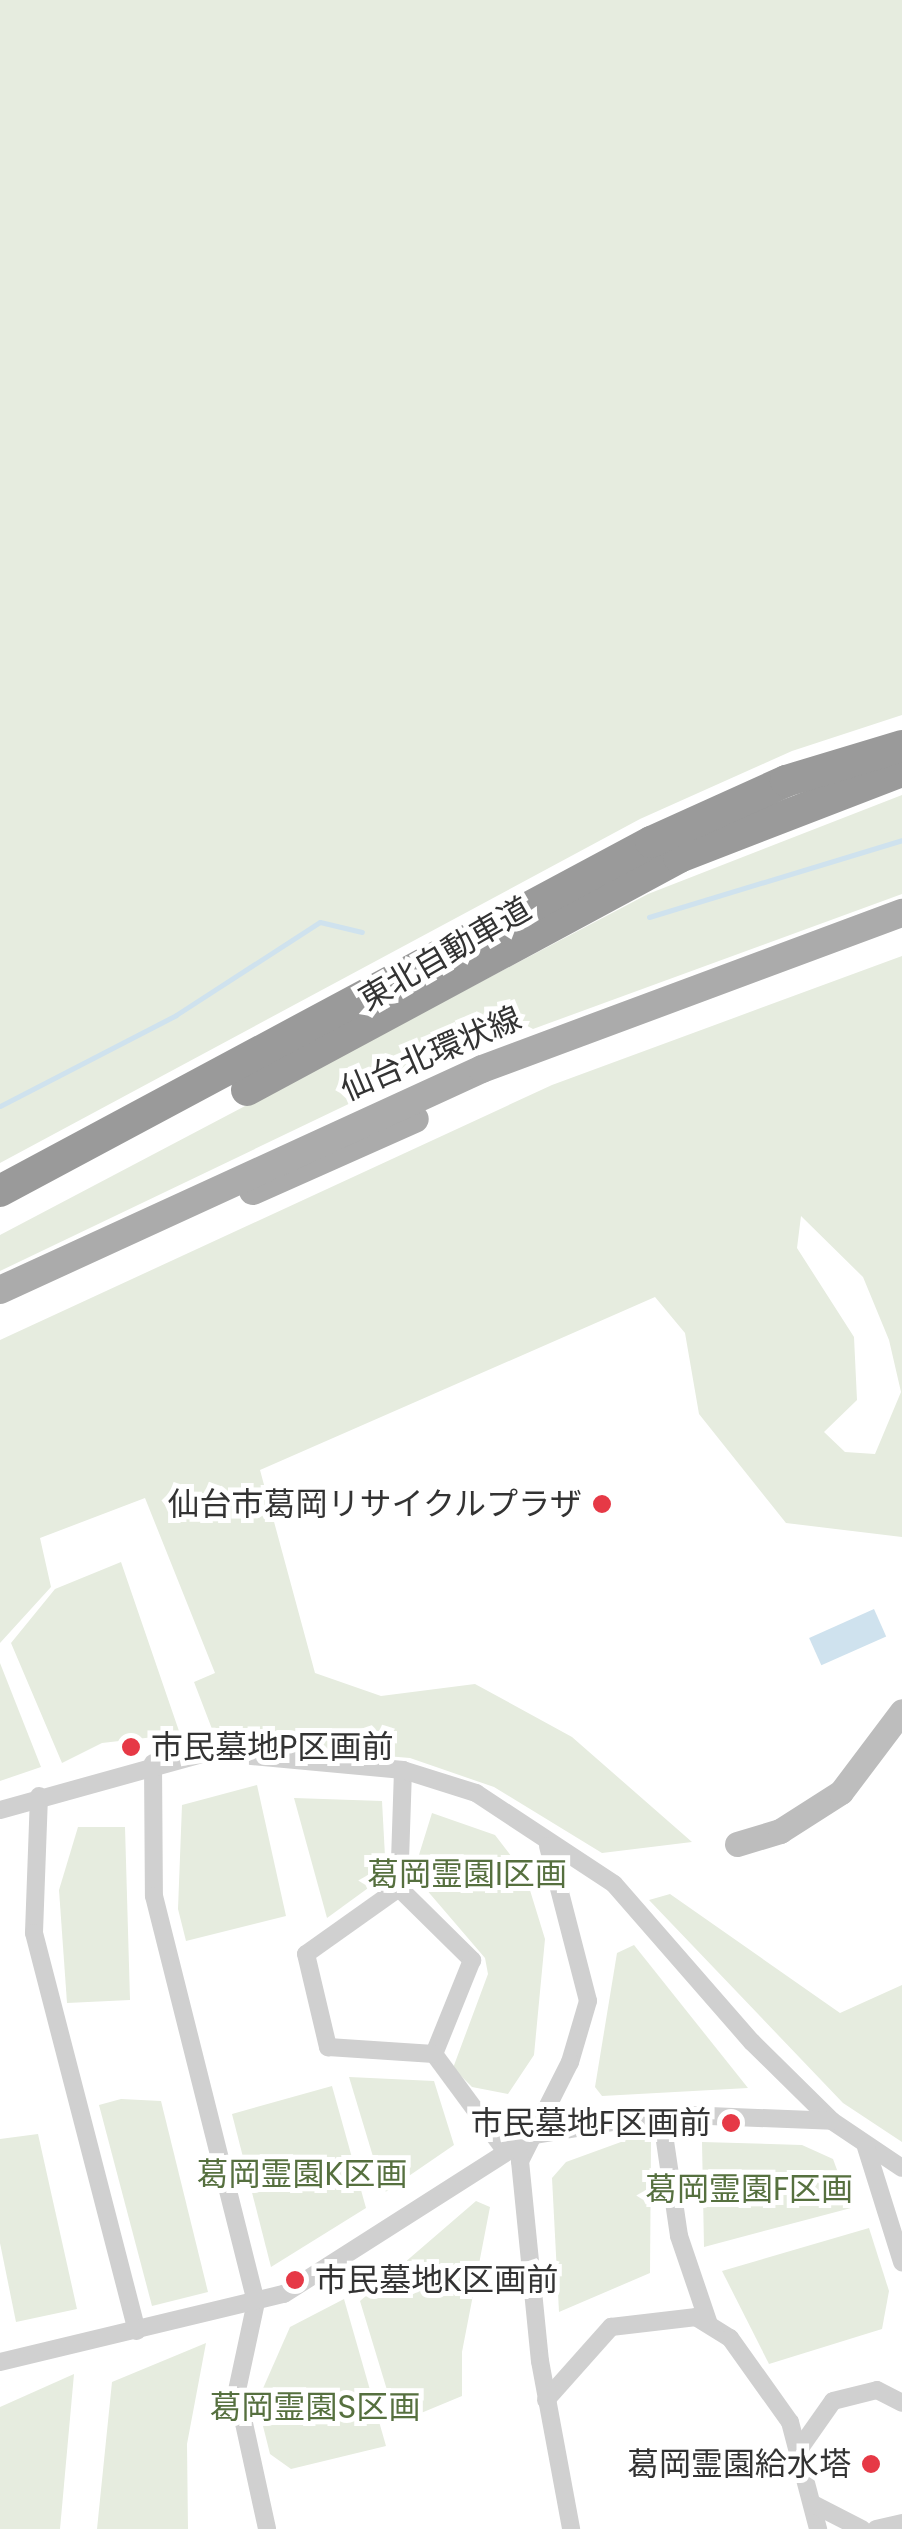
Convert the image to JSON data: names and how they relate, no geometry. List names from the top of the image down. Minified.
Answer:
{"streets":{"highway":["東北自動車道"],"main road":["仙台北環状線"]},"parks":["葛岡霊園I区画","葛岡霊園K区画","葛岡霊園F区画","葛岡霊園S区画"],"places":["仙台市葛岡リサイクルプラザ","市民墓地P区画前","市民墓地F区画前","市民墓地K区画前","葛岡霊園給水塔"]}
